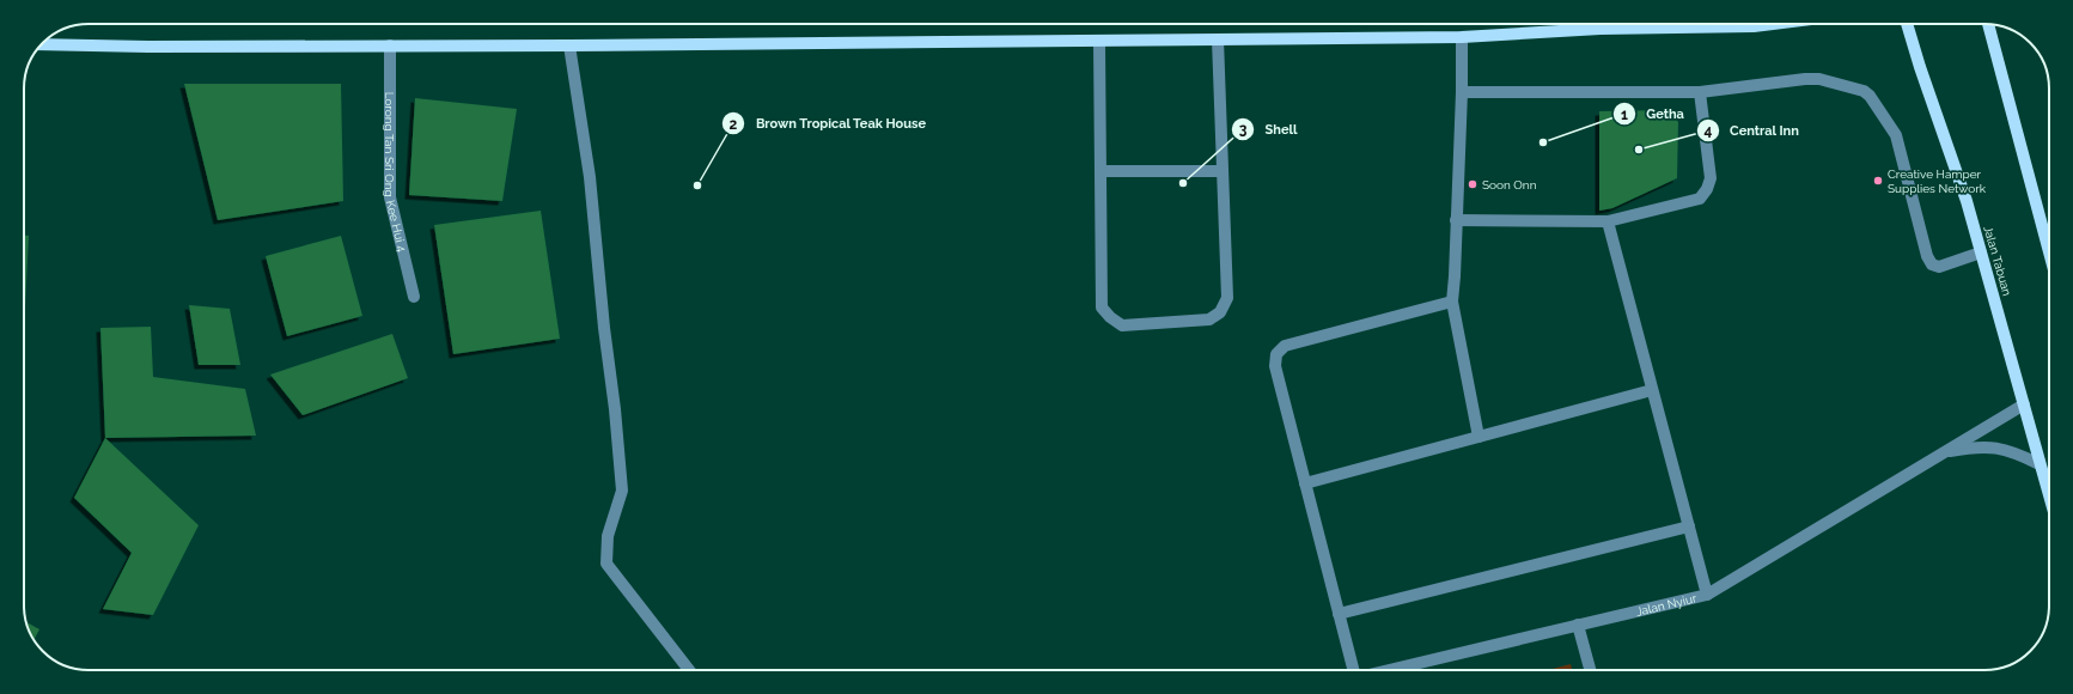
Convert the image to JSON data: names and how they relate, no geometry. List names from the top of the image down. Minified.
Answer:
{"streets":{"main road":["Jalan Tabuan"],"street":["Lorong Tan Sri Ong Kee Hui 4","Jalan Nyiur"]},"crossings":[["Jalan Tabuan","Jalan Nyiur"]],"places":["Getha","Central Inn","Creative Hamper Supplies Network","Shell","Soon Onn","Brown Tropical Teak House"]}
